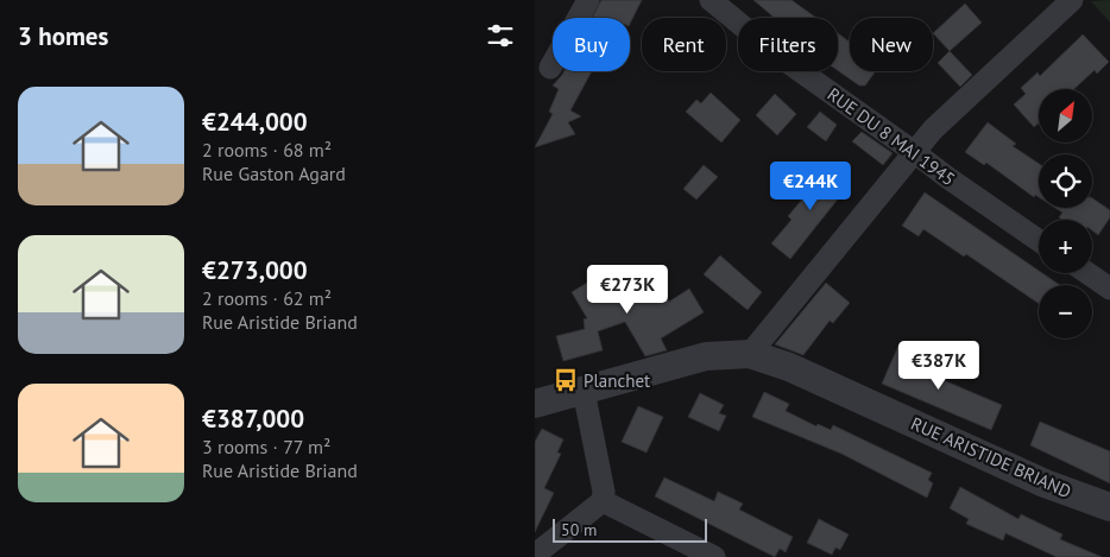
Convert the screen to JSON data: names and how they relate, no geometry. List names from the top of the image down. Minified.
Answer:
{"streets":{"street":["RUE DU 8 MAI 1945","RUE ARISTIDE BRIAND"]},"places":{"bus stop":["Planchet"]},"scale_bar":"50 m","north":"top right","page":{"heading":"3 homes","chip":["Buy","Rent","Filters","New"],"list":[{"name":"€244,000","note":"2 rooms · 68 m² · Rue Gaston Agard"},{"name":"€273,000","note":"2 rooms · 62 m² · Rue Aristide Briand"},{"name":"€387,000","note":"3 rooms · 77 m² · Rue Aristide Briand"}],"map_buttons":["+","−"],"price":["€244K","€273K","€387K"],"scale":"50 m"}}
